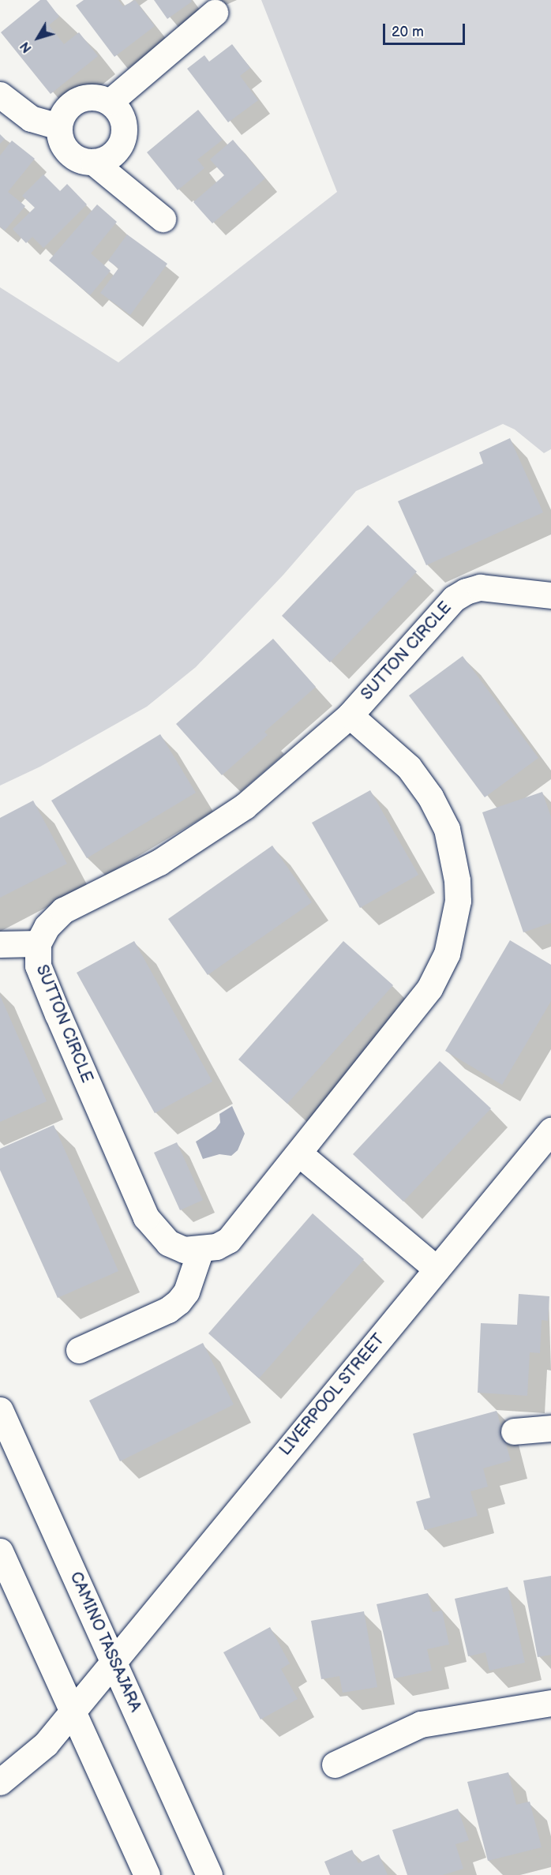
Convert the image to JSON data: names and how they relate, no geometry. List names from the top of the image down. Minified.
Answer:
{"streets":{"street":["SUTTON CIRCLE","LIVERPOOL STREET","CAMINO TASSAJARA"]},"crossings":[["LIVERPOOL STREET","CAMINO TASSAJARA"]],"scale_bar":"20 m","north":"bottom left"}
